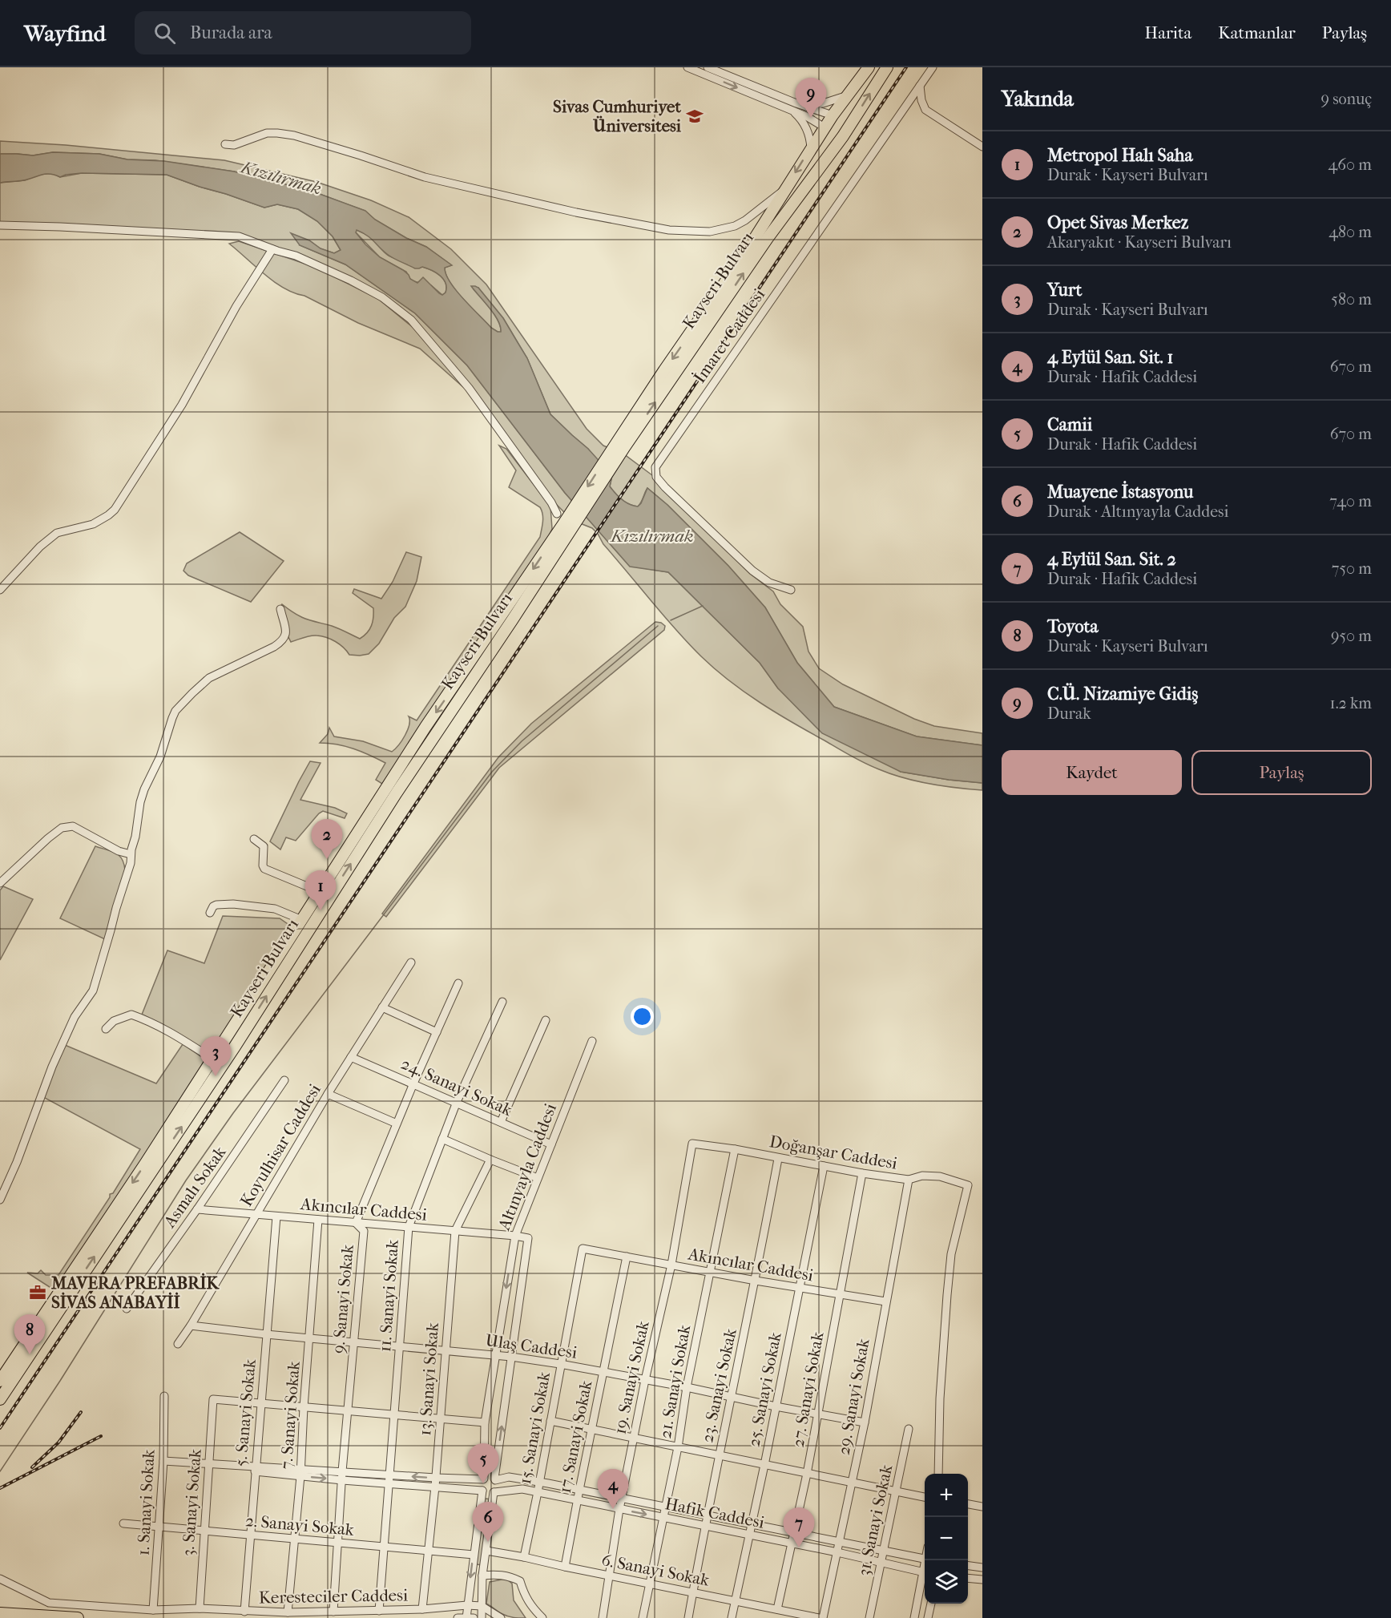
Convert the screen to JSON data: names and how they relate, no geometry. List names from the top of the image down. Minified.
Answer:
{"streets":{"highway":["Kayseri Bulvarı"],"street":["İmaret Caddesi","24. Sanayi Sokak","Koyulhisar Caddesi","Doğanşar Caddesi","Altınyayla Caddesi","Asmalı Sokak","Akıncılar Caddesi","11. Sanayi Sokak","9. Sanayi Sokak","Ulaş Caddesi","19. Sanayi Sokak","13. Sanayi Sokak","21. Sanayi Sokak","23. Sanayi Sokak","25. Sanayi Sokak","27. Sanayi Sokak","29. Sanayi Sokak","5. Sanayi Sokak","7. Sanayi Sokak","15. Sanayi Sokak","17. Sanayi Sokak","1. Sanayi Sokak","3. Sanayi Sokak","Hafik Caddesi","31. Sanayi Sokak","2. Sanayi Sokak","6. Sanayi Sokak","Keresteciler Caddesi"]},"crossings":[["24. Sanayi Sokak","Koyulhisar Caddesi"],["24. Sanayi Sokak","Altınyayla Caddesi"],["24. Sanayi Sokak","11. Sanayi Sokak"],["24. Sanayi Sokak","9. Sanayi Sokak"],["Koyulhisar Caddesi","Akıncılar Caddesi"],["Koyulhisar Caddesi","Ulaş Caddesi"],["Doğanşar Caddesi","19. Sanayi Sokak"],["Doğanşar Caddesi","21. Sanayi Sokak"],["Doğanşar Caddesi","23. Sanayi Sokak"],["Doğanşar Caddesi","25. Sanayi Sokak"],["Doğanşar Caddesi","27. Sanayi Sokak"],["Doğanşar Caddesi","29. Sanayi Sokak"],["Altınyayla Caddesi","Akıncılar Caddesi"],["Altınyayla Caddesi","Ulaş Caddesi"],["Altınyayla Caddesi","Hafik Caddesi"],["Asmalı Sokak","Akıncılar Caddesi"],["Akıncılar Caddesi","11. Sanayi Sokak"],["Akıncılar Caddesi","9. Sanayi Sokak"],["Akıncılar Caddesi","19. Sanayi Sokak"],["Akıncılar Caddesi","13. Sanayi Sokak"],["Akıncılar Caddesi","21. Sanayi Sokak"],["Akıncılar Caddesi","23. Sanayi Sokak"],["Akıncılar Caddesi","25. Sanayi Sokak"],["Akıncılar Caddesi","27. Sanayi Sokak"],["Akıncılar Caddesi","29. Sanayi Sokak"],["Akıncılar Caddesi","5. Sanayi Sokak"],["Akıncılar Caddesi","7. Sanayi Sokak"],["Akıncılar Caddesi","15. Sanayi Sokak"],["Akıncılar Caddesi","17. Sanayi Sokak"],["11. Sanayi Sokak","Ulaş Caddesi"],["11. Sanayi Sokak","2. Sanayi Sokak"],["11. Sanayi Sokak","Keresteciler Caddesi"],["9. Sanayi Sokak","Ulaş Caddesi"],["9. Sanayi Sokak","2. Sanayi Sokak"],["9. Sanayi Sokak","Keresteciler Caddesi"],["Ulaş Caddesi","19. Sanayi Sokak"],["Ulaş Caddesi","13. Sanayi Sokak"],["Ulaş Caddesi","21. Sanayi Sokak"],["Ulaş Caddesi","23. Sanayi Sokak"],["Ulaş Caddesi","25. Sanayi Sokak"],["Ulaş Caddesi","27. Sanayi Sokak"],["Ulaş Caddesi","29. Sanayi Sokak"],["Ulaş Caddesi","5. Sanayi Sokak"],["Ulaş Caddesi","7. Sanayi Sokak"],["Ulaş Caddesi","15. Sanayi Sokak"],["Ulaş Caddesi","17. Sanayi Sokak"],["19. Sanayi Sokak","Hafik Caddesi"],["19. Sanayi Sokak","6. Sanayi Sokak"],["13. Sanayi Sokak","2. Sanayi Sokak"],["13. Sanayi Sokak","Keresteciler Caddesi"],["21. Sanayi Sokak","Hafik Caddesi"],["21. Sanayi Sokak","6. Sanayi Sokak"],["23. Sanayi Sokak","Hafik Caddesi"],["23. Sanayi Sokak","6. Sanayi Sokak"],["25. Sanayi Sokak","Hafik Caddesi"],["25. Sanayi Sokak","6. Sanayi Sokak"],["27. Sanayi Sokak","Hafik Caddesi"],["27. Sanayi Sokak","6. Sanayi Sokak"],["29. Sanayi Sokak","Hafik Caddesi"],["5. Sanayi Sokak","3. Sanayi Sokak"],["5. Sanayi Sokak","2. Sanayi Sokak"],["5. Sanayi Sokak","Keresteciler Caddesi"],["7. Sanayi Sokak","2. Sanayi Sokak"],["7. Sanayi Sokak","Keresteciler Caddesi"],["15. Sanayi Sokak","Hafik Caddesi"],["15. Sanayi Sokak","6. Sanayi Sokak"],["17. Sanayi Sokak","Hafik Caddesi"],["17. Sanayi Sokak","6. Sanayi Sokak"],["1. Sanayi Sokak","2. Sanayi Sokak"],["1. Sanayi Sokak","Keresteciler Caddesi"],["3. Sanayi Sokak","2. Sanayi Sokak"],["3. Sanayi Sokak","Keresteciler Caddesi"],["Hafik Caddesi","31. Sanayi Sokak"]],"water":["Kızılırmak"],"places":{"school or university":["Sivas Cumhuriyet Üniversitesi"],"office":["MAVERA PREFABRİK SİVAS ANABAYİİ"]},"page":{"header":"Wayfind","search":"Burada ara","nav":["Harita","Katmanlar","Paylaş"],"heading":["Yakında","9 sonuç"],"pins":["9","2","1","3","8","5","4","6","7"],"list":[{"mark":"1","name":"Metropol Halı Saha","note":"Durak · Kayseri Bulvarı","value":"460 m"},{"mark":"2","name":"Opet Sivas Merkez","note":"Akaryakıt · Kayseri Bulvarı","value":"480 m"},{"mark":"3","name":"Yurt","note":"Durak · Kayseri Bulvarı","value":"580 m"},{"mark":"4","name":"4 Eylül San. Sit. 1","note":"Durak · Hafik Caddesi","value":"670 m"},{"mark":"5","name":"Camii","note":"Durak · Hafik Caddesi","value":"670 m"},{"mark":"6","name":"Muayene İstasyonu","note":"Durak · Altınyayla Caddesi","value":"740 m"},{"mark":"7","name":"4 Eylül San. Sit. 2","note":"Durak · Hafik Caddesi","value":"750 m"},{"mark":"8","name":"Toyota","note":"Durak · Kayseri Bulvarı","value":"950 m"},{"mark":"9","name":"C.Ü. Nizamiye Gidiş","note":"Durak","value":"1.2 km"}],"buttons":["Kaydet","Paylaş"],"map_buttons":["+","−"]}}
